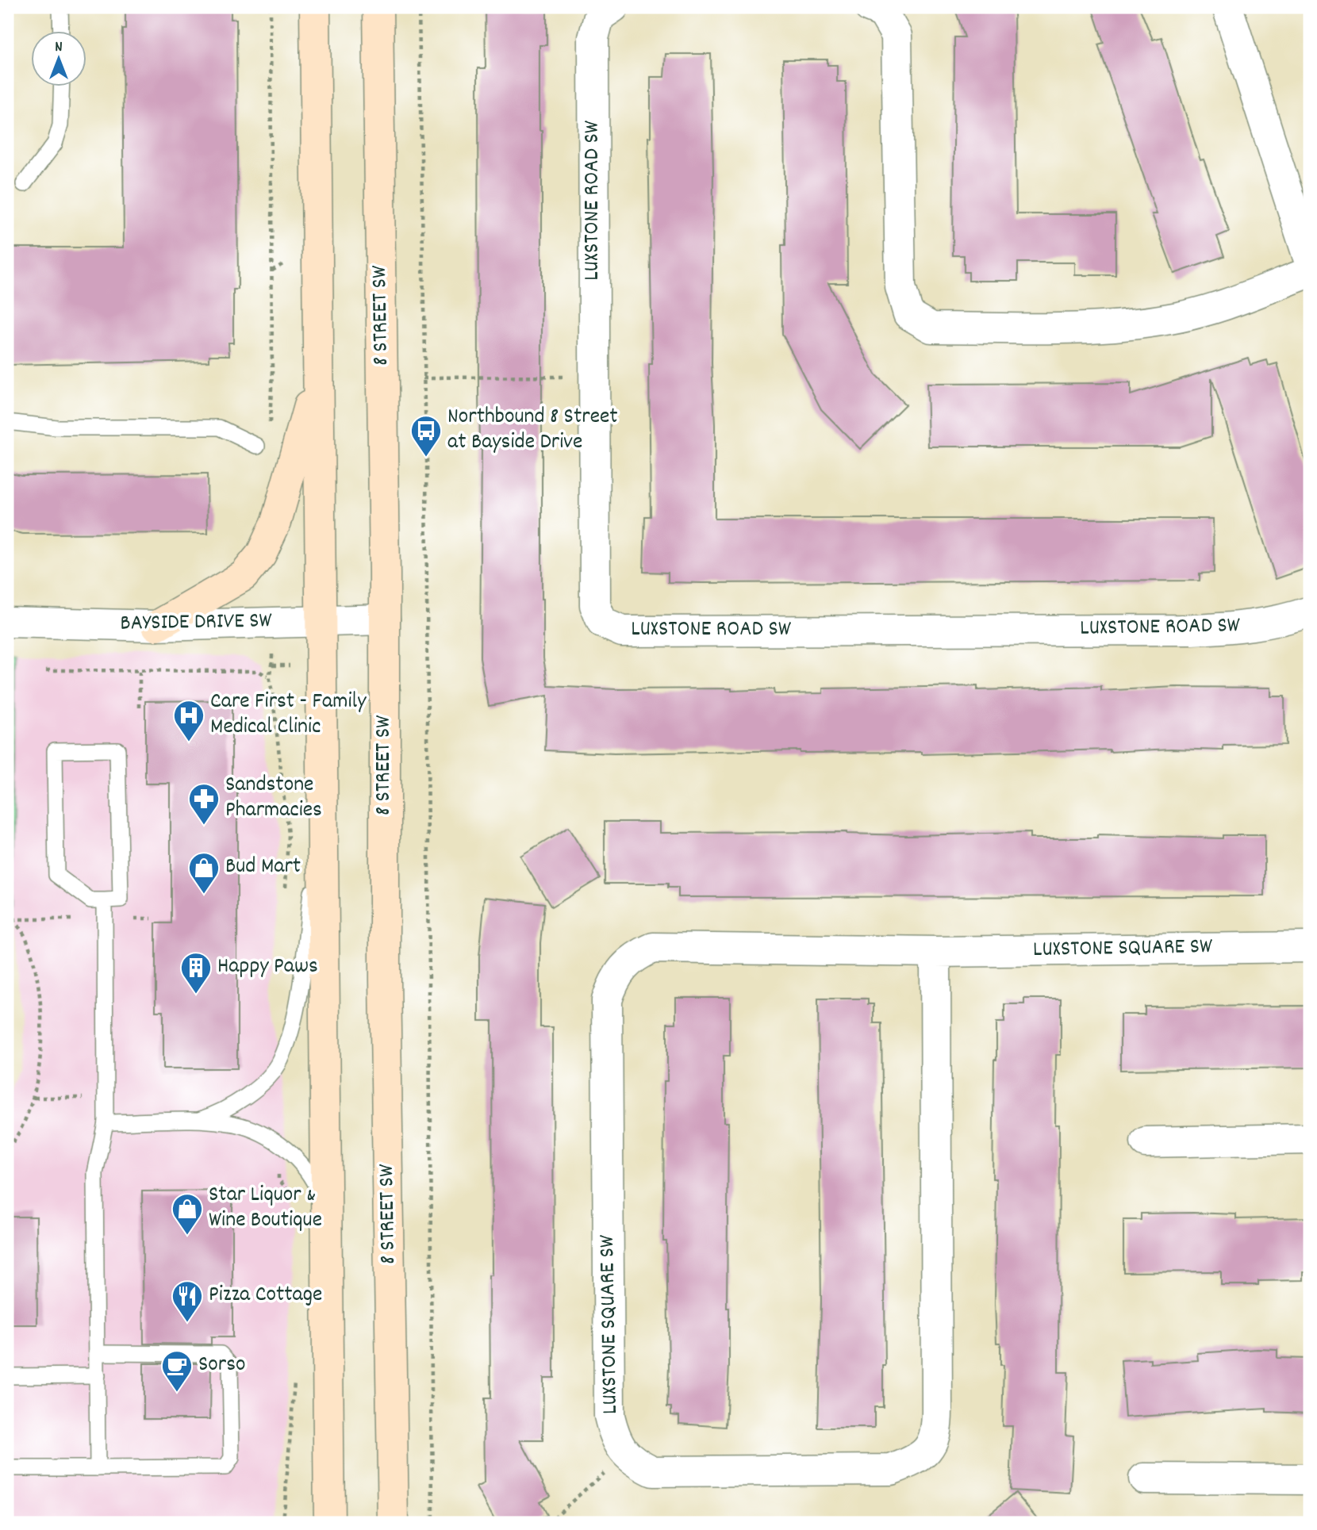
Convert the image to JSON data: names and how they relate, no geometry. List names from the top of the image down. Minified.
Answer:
{"streets":{"main road":["8 STREET SW"],"street":["LUXSTONE ROAD SW","BAYSIDE DRIVE SW","LUXSTONE SQUARE SW"]},"crossings":[["8 STREET SW","BAYSIDE DRIVE SW"]],"places":{"bus stop":["Northbound 8 Street at Bayside Drive"],"hospital":["Care First - Family Medical Clinic"],"pharmacy":["Sandstone Pharmacies"],"shop":["Bud Mart","Star Liquor & Wine Boutique"],"building":["Happy Paws"],"restaurant":["Pizza Cottage"],"cafe":["Sorso"]},"north":"top"}
